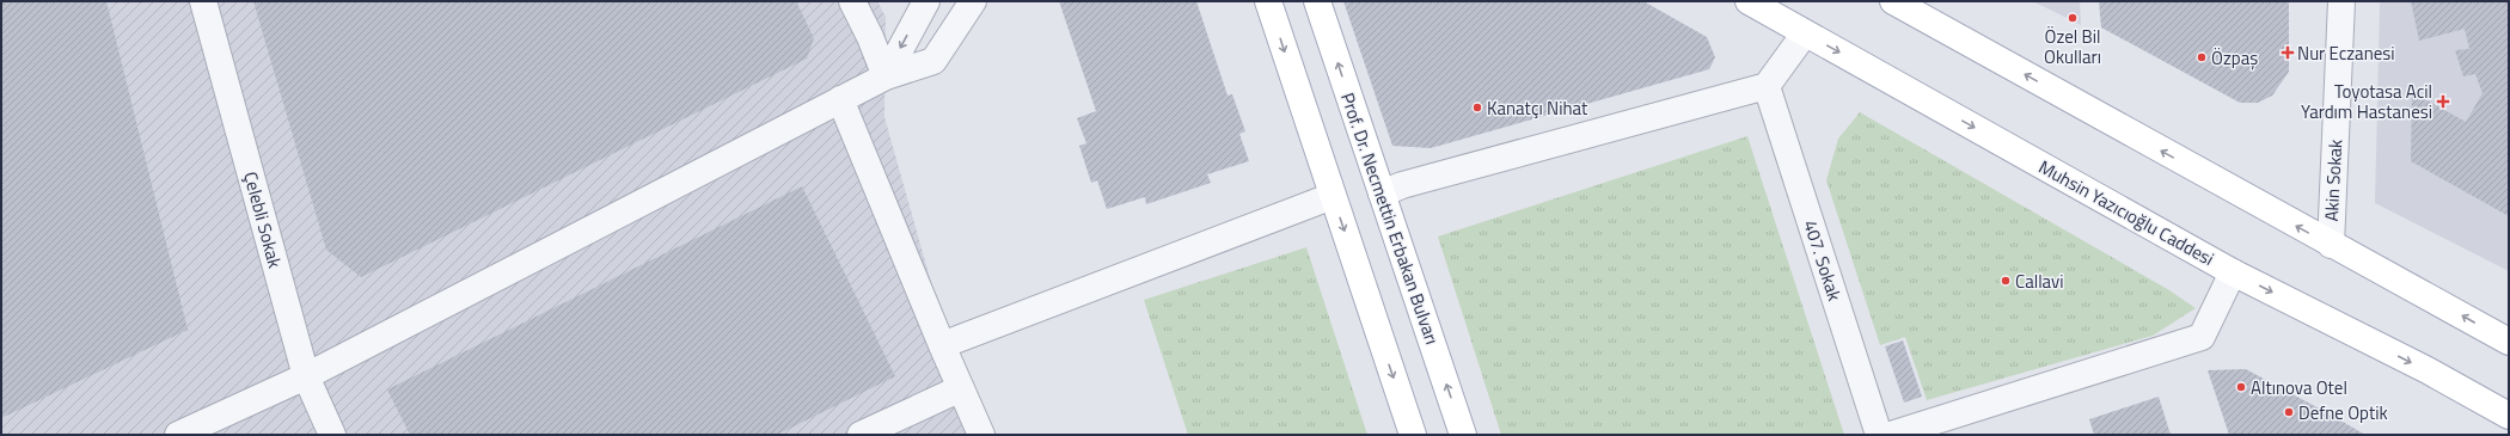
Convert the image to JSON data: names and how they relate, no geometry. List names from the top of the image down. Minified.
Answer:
{"streets":{"main road":["Muhsin Yazıcıoğlu Caddesi","Prof. Dr. Necmettin Erbakan Bulvarı"],"street":["Akin Sokak","Çelebli Sokak","407. Sokak"]},"places":{"other":["Özel Bil Okulları","Özpaş","Kanatçı Nihat","Callavi","Altınova Otel","Defne Optik"],"health":["Nur Eczanesi","Toyotasa Acil Yardım Hastanesi"]}}
